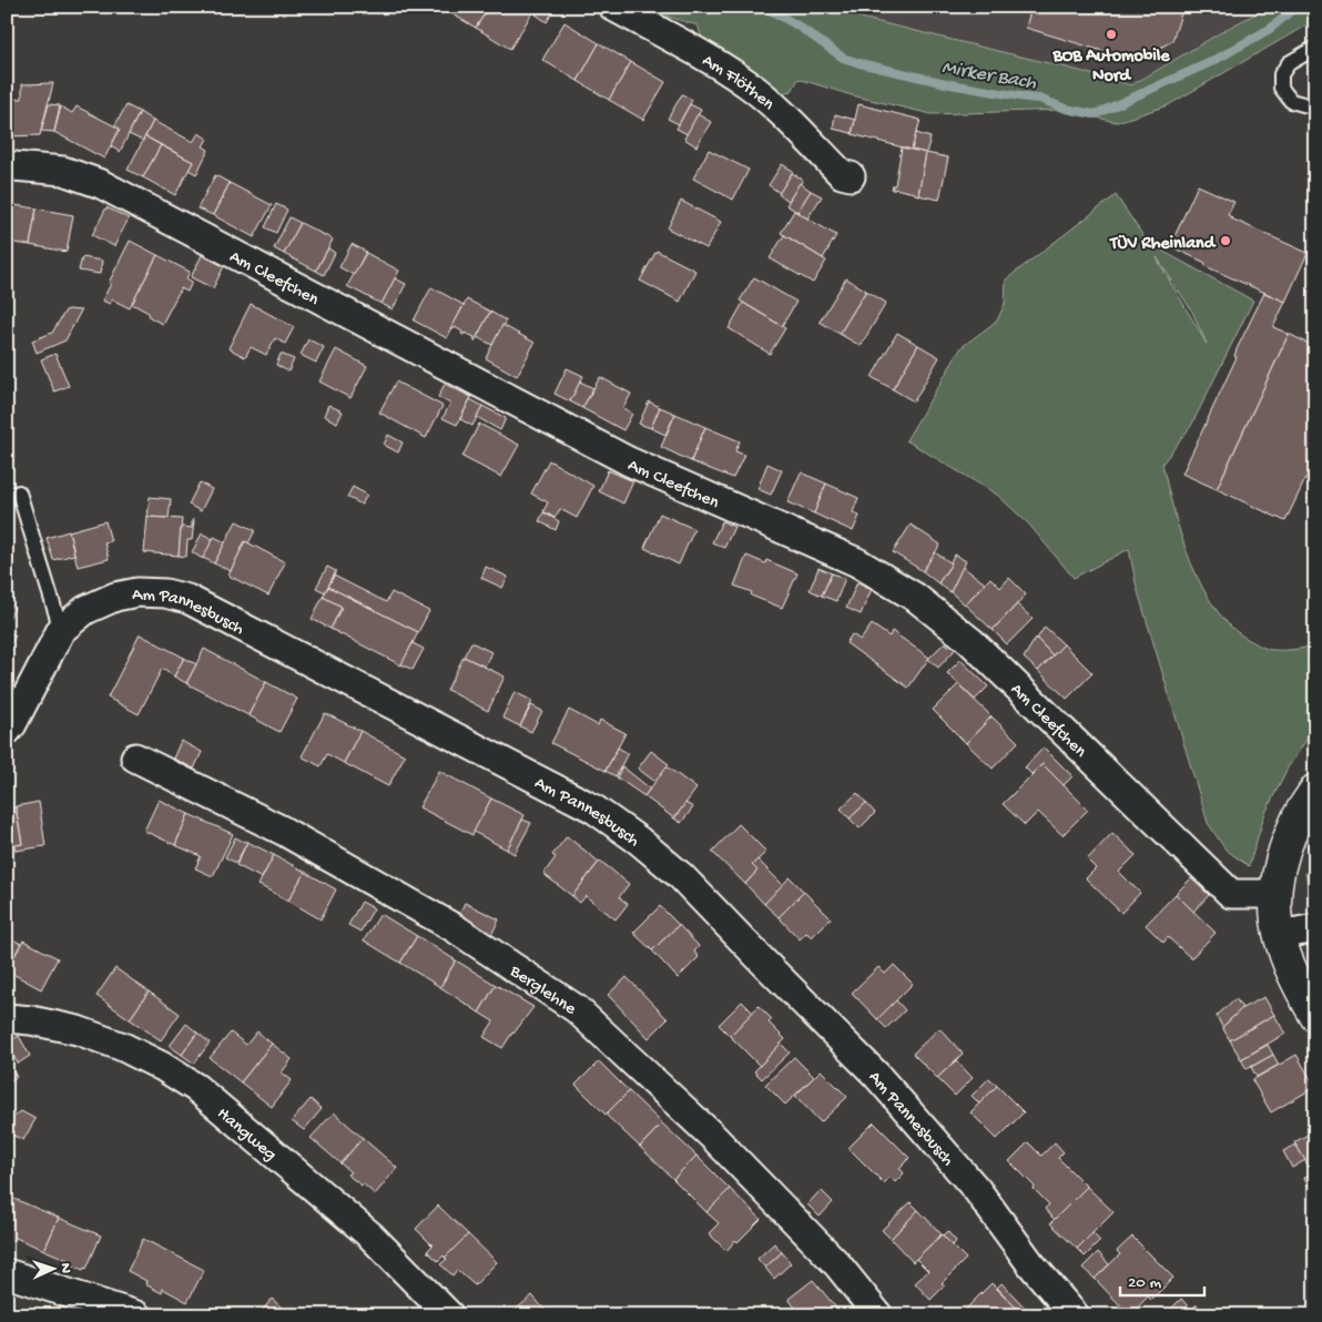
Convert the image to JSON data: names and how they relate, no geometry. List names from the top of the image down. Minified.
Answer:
{"streets":{"street":["Am Flöthen","Am Cleefchen","Am Pannesbusch","Berglehne","Hangweg"]},"water":["Mirker Bach"],"places":["BOB Automobile Nord","TÜV Rheinland"],"scale_bar":"20 m","north":"right"}
